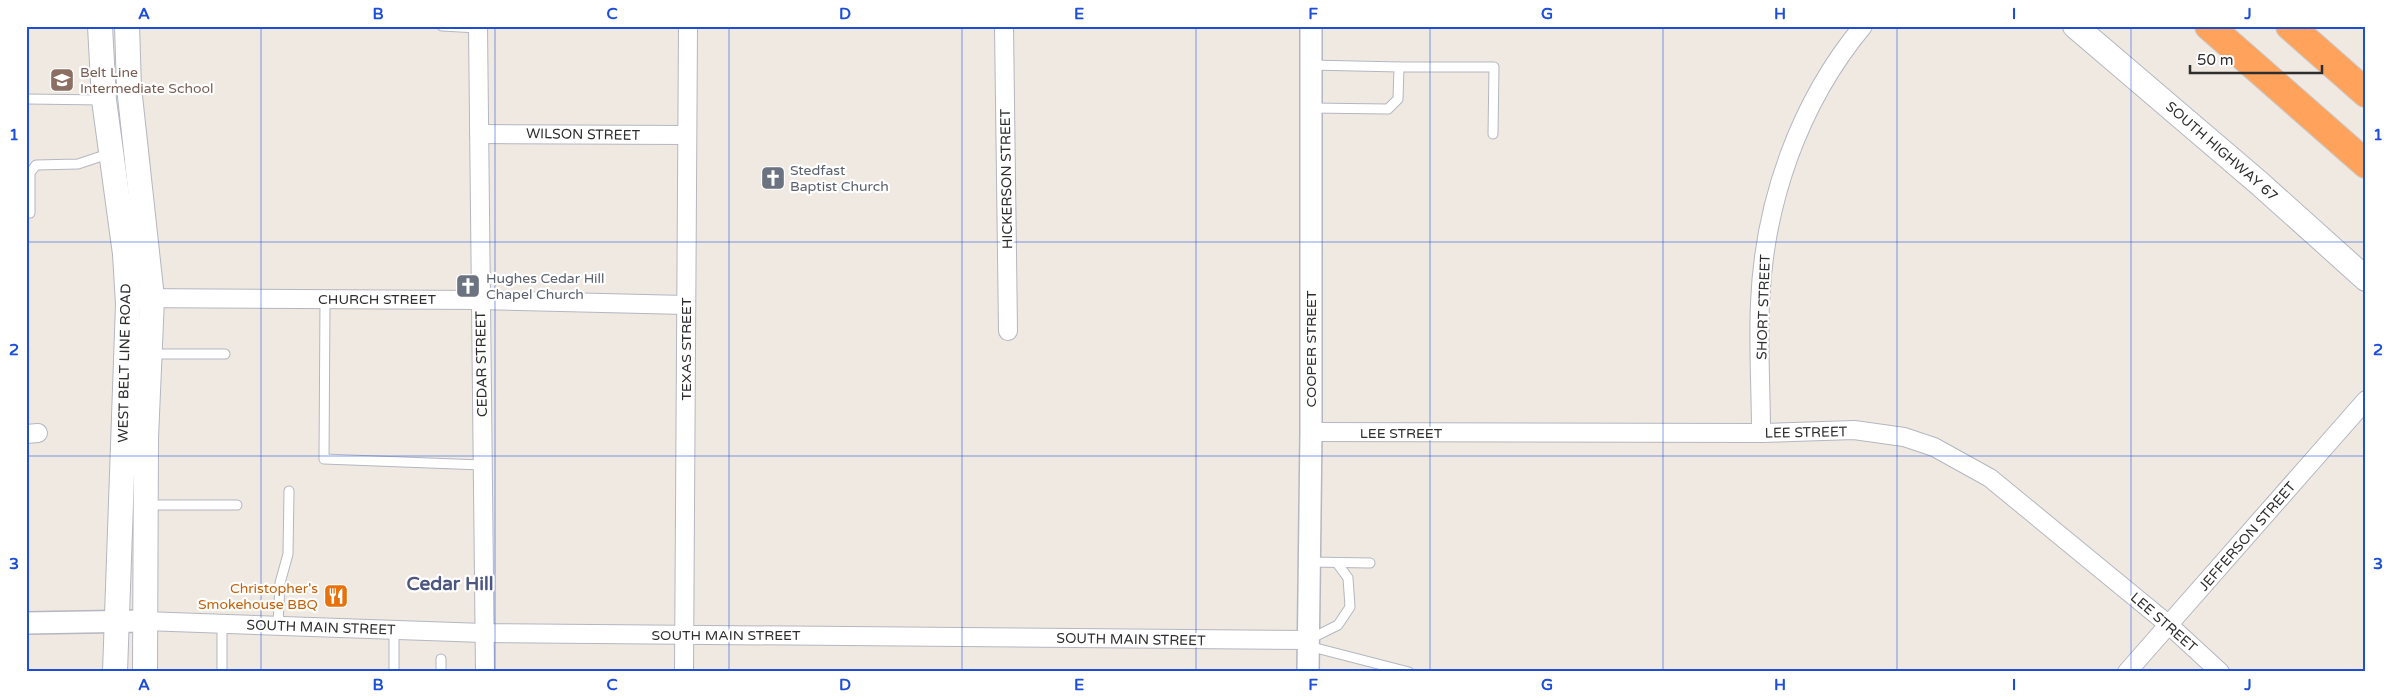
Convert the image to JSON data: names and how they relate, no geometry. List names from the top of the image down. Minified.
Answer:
{"streets":{"main road":["SOUTH HIGHWAY 67","WEST BELT LINE ROAD"],"street":["WILSON STREET","HICKERSON STREET","CHURCH STREET","SHORT STREET","TEXAS STREET","COOPER STREET","CEDAR STREET","LEE STREET","JEFFERSON STREET","SOUTH MAIN STREET"]},"crossings":[["WILSON STREET","TEXAS STREET"],["WILSON STREET","CEDAR STREET"],["CHURCH STREET","TEXAS STREET"],["CHURCH STREET","WEST BELT LINE ROAD"],["CHURCH STREET","CEDAR STREET"],["SHORT STREET","LEE STREET"],["TEXAS STREET","SOUTH MAIN STREET"],["COOPER STREET","LEE STREET"],["COOPER STREET","SOUTH MAIN STREET"],["WEST BELT LINE ROAD","SOUTH MAIN STREET"],["CEDAR STREET","SOUTH MAIN STREET"],["LEE STREET","JEFFERSON STREET"]],"districts":["Cedar Hill"],"places":{"school or university":["Belt Line Intermediate School"],"church":["Stedfast Baptist Church","Hughes Cedar Hill Chapel Church"],"restaurant":["Christopher's Smokehouse BBQ"]},"scale_bar":"50 m","grid":{"columns":["A","B","C","D","E","F","G","H","I","J"],"rows":["1","2","3"]}}
